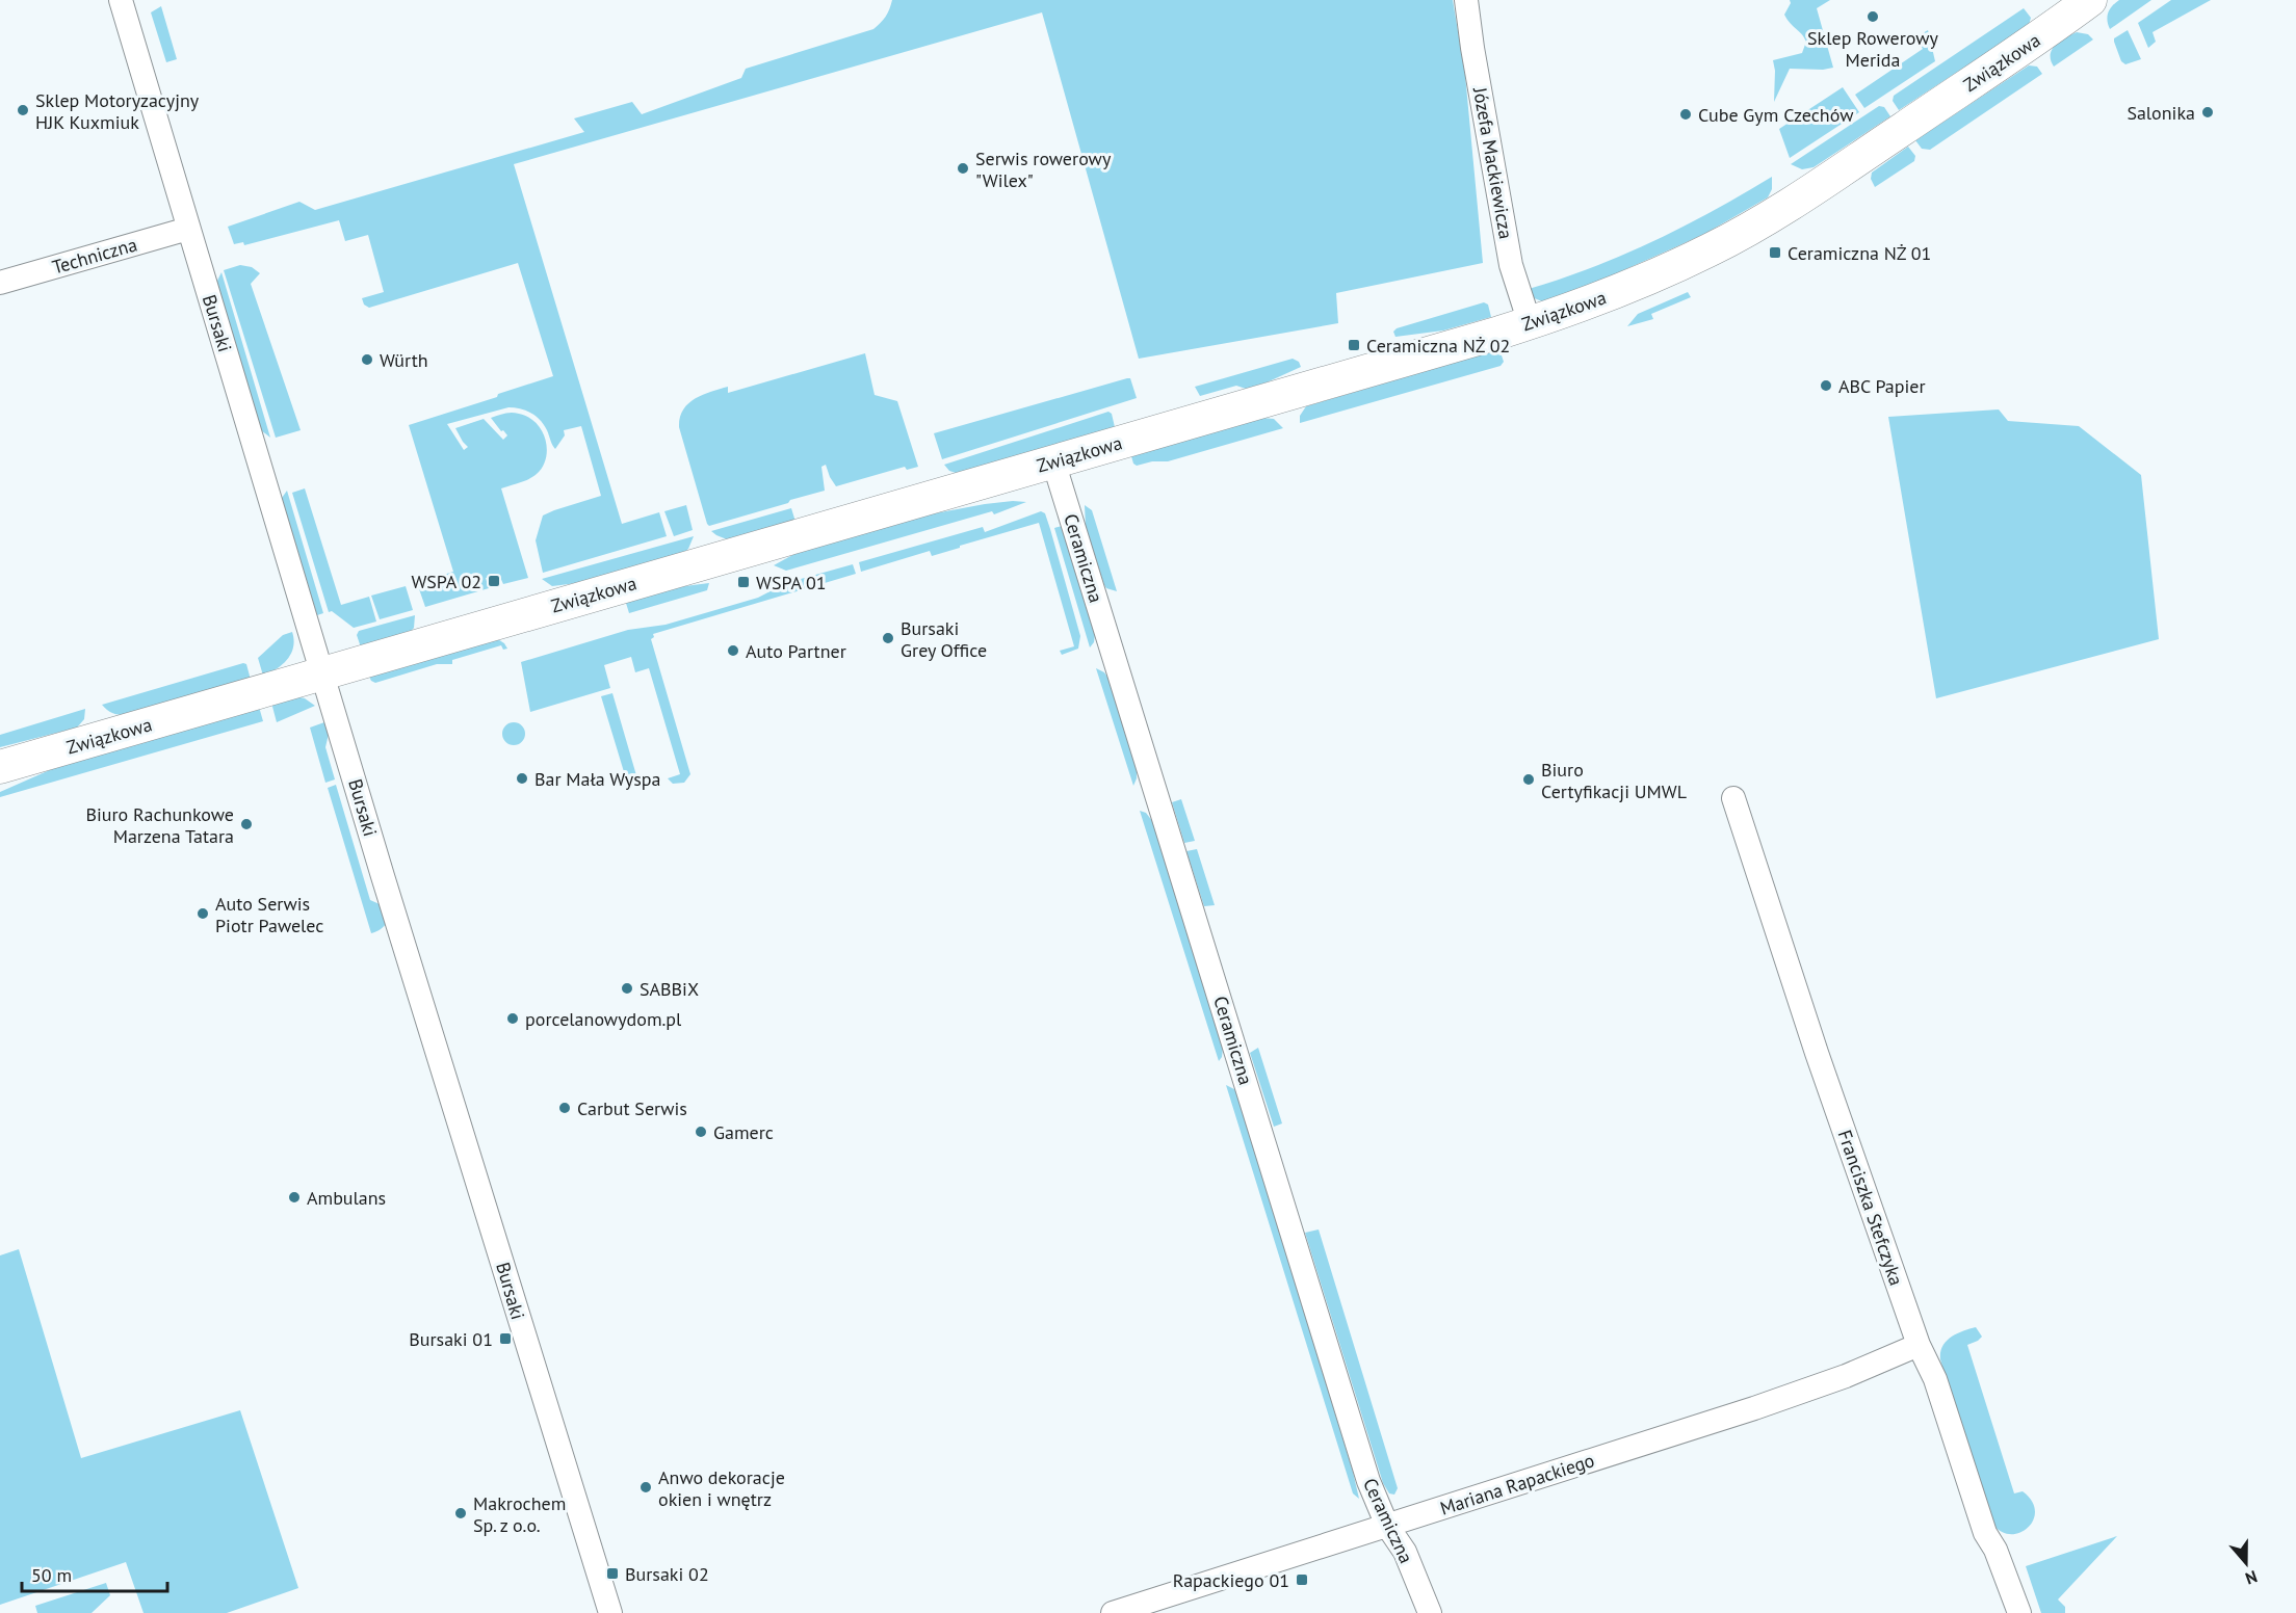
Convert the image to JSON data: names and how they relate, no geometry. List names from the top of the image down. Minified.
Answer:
{"streets":{"street":["Związkowa","Józefa Mackiewicza","Techniczna","Bursaki","Ceramiczna","Franciszka Stefczyka","Mariana Rapackiego"]},"crossings":[["Związkowa","Józefa Mackiewicza"],["Związkowa","Bursaki"],["Związkowa","Ceramiczna"],["Techniczna","Bursaki"],["Ceramiczna","Mariana Rapackiego"],["Franciszka Stefczyka","Mariana Rapackiego"]],"places":{"other":["Sklep Rowerowy Merida","Sklep Motoryzacyjny HJK Kuxmiuk","Salonika","Cube Gym Czechów","Serwis rowerowy \"Wilex\"","Würth","ABC Papier","Bursaki Grey Office","Auto Partner","Bar Mała Wyspa","Biuro Certyfikacji UMWL","Biuro Rachunkowe Marzena Tatara","Auto Serwis Piotr Pawelec","SABBiX","porcelanowydom.pl","Carbut Serwis","Gamerc","Ambulans","Anwo dekoracje okien i wnętrz","Makrochem Sp. z o.o."],"transit":["Ceramiczna NŻ 01","Ceramiczna NŻ 02","WSPA 02","WSPA 01","Bursaki 01","Bursaki 02","Rapackiego 01"]},"scale_bar":"50 m","north":"bottom"}
